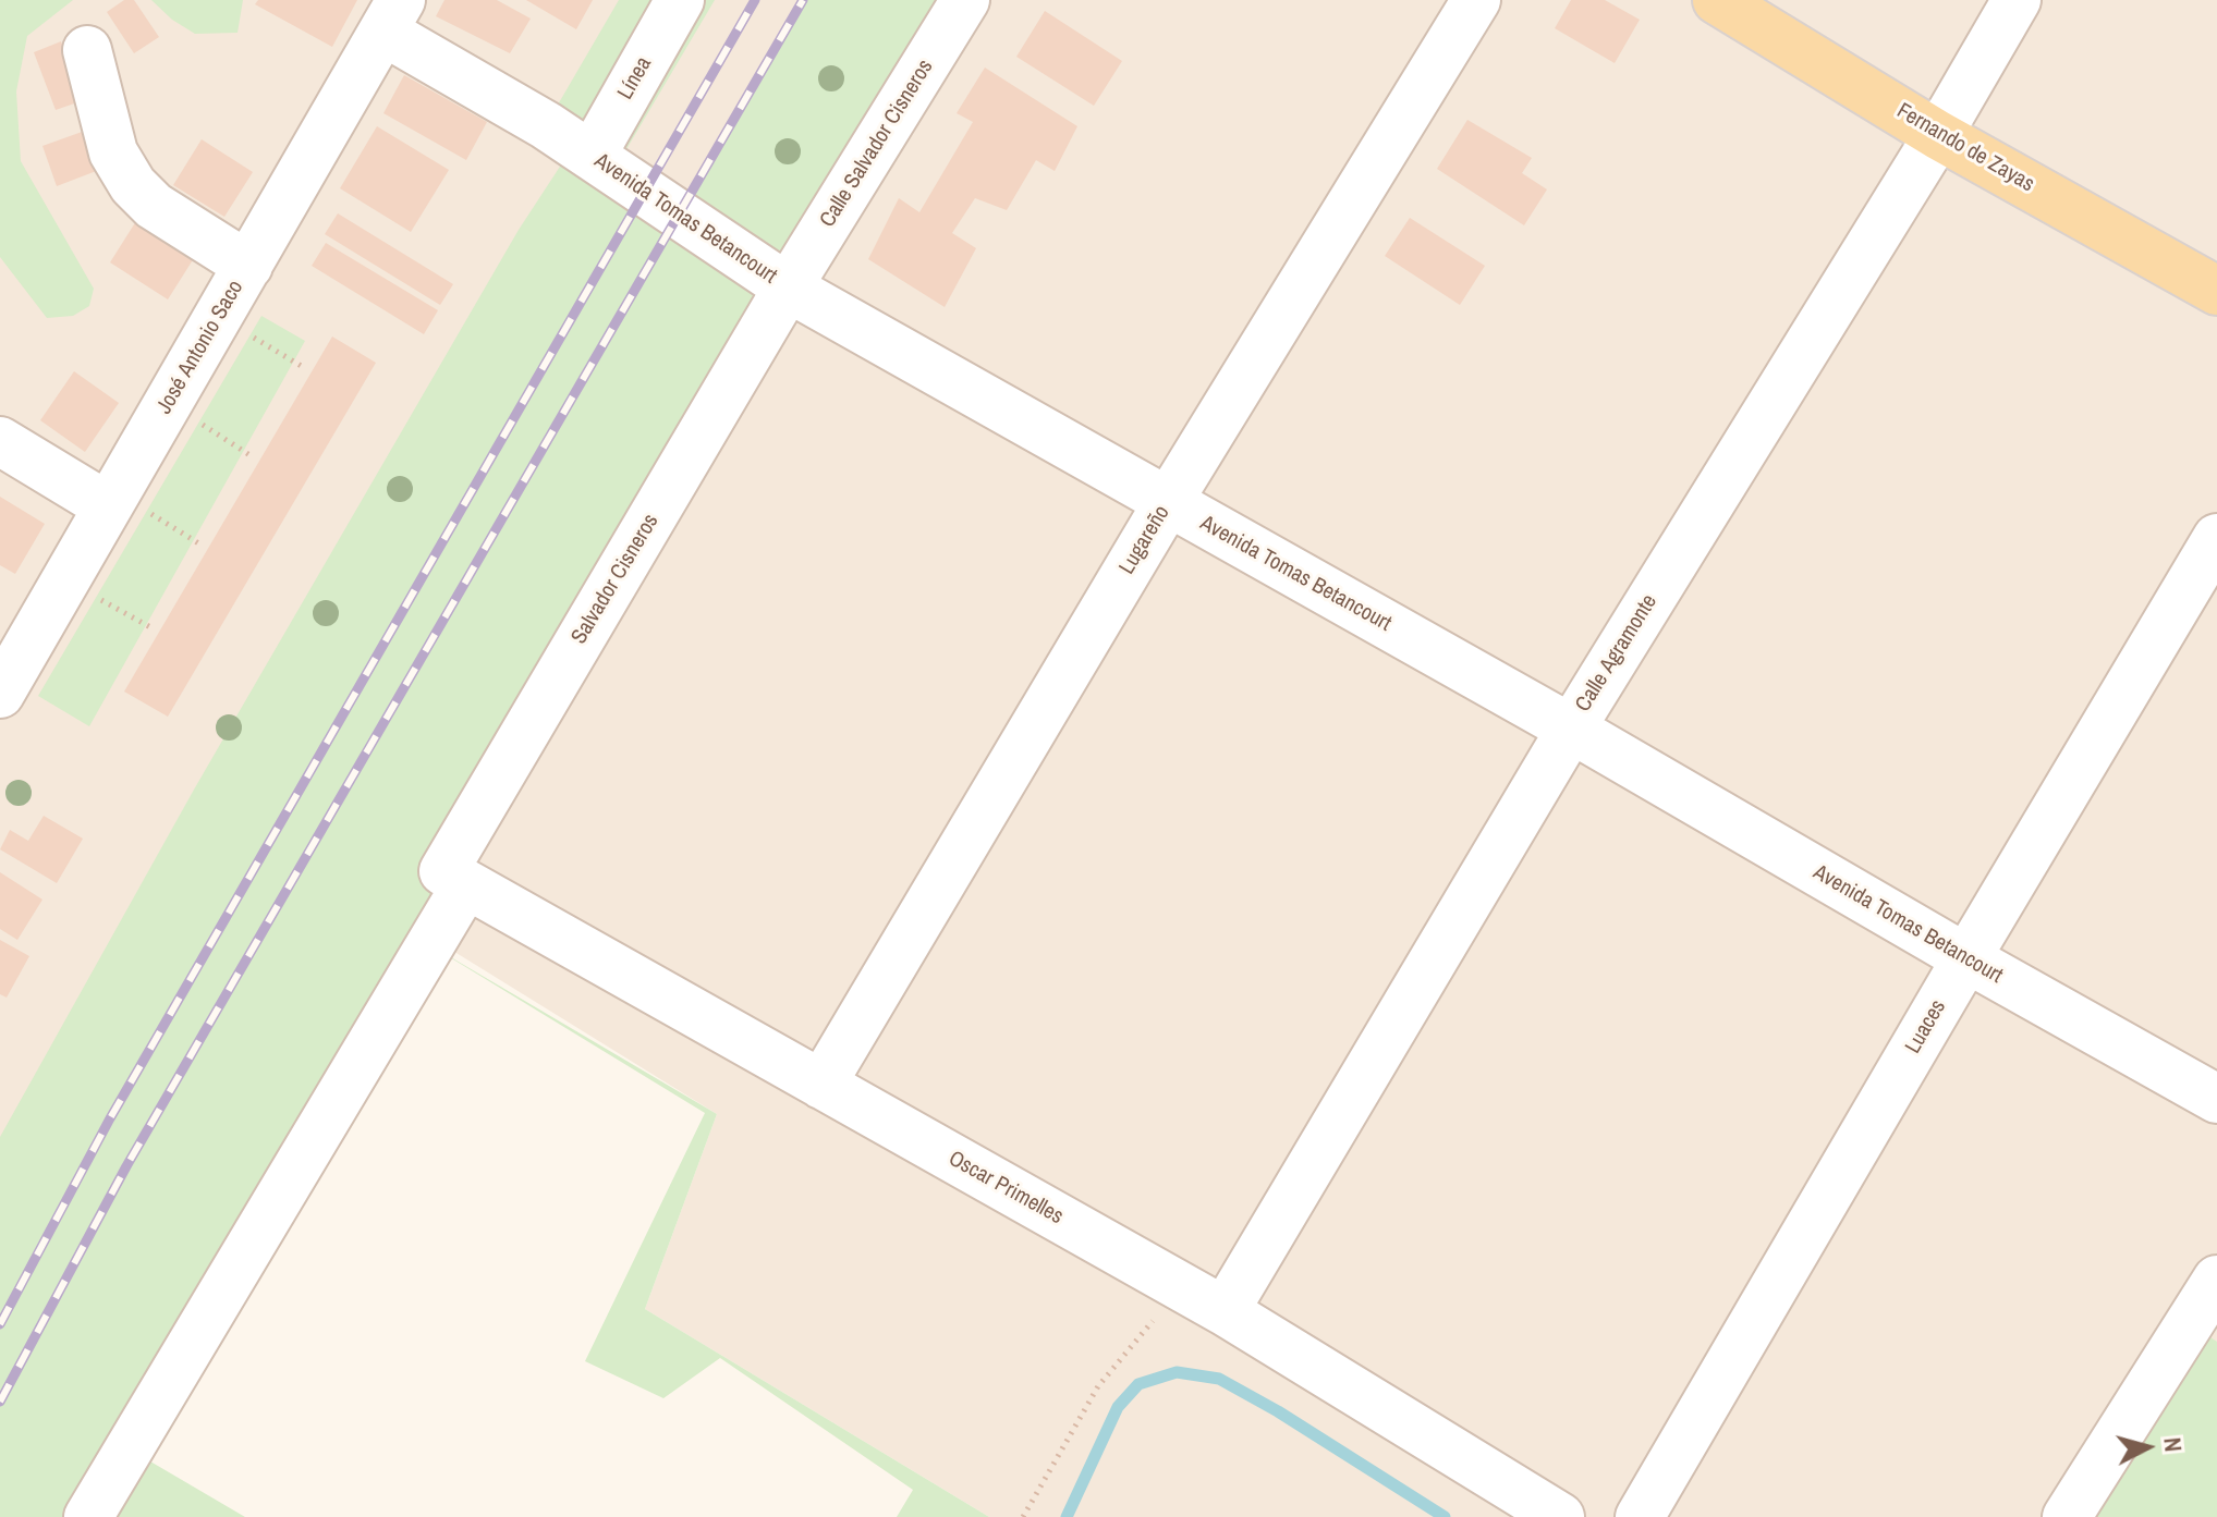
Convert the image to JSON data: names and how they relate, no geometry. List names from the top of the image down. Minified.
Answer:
{"streets":{"main road":["Fernando de Zayas"],"street":["Línea","Calle Salvador Cisneros","Avenida Tomas Betancourt","José Antonio Saco","Lugareño","Salvador Cisneros","Calle Agramonte","Luaces","Oscar Primelles"]},"crossings":[["Línea","Avenida Tomas Betancourt"],["Calle Salvador Cisneros","Avenida Tomas Betancourt"],["Calle Salvador Cisneros","Salvador Cisneros"],["Fernando de Zayas","Calle Agramonte"],["Avenida Tomas Betancourt","José Antonio Saco"],["Avenida Tomas Betancourt","Lugareño"],["Avenida Tomas Betancourt","Salvador Cisneros"],["Avenida Tomas Betancourt","Calle Agramonte"],["Avenida Tomas Betancourt","Luaces"],["Lugareño","Oscar Primelles"],["Salvador Cisneros","Oscar Primelles"],["Calle Agramonte","Oscar Primelles"]],"north":"right"}
